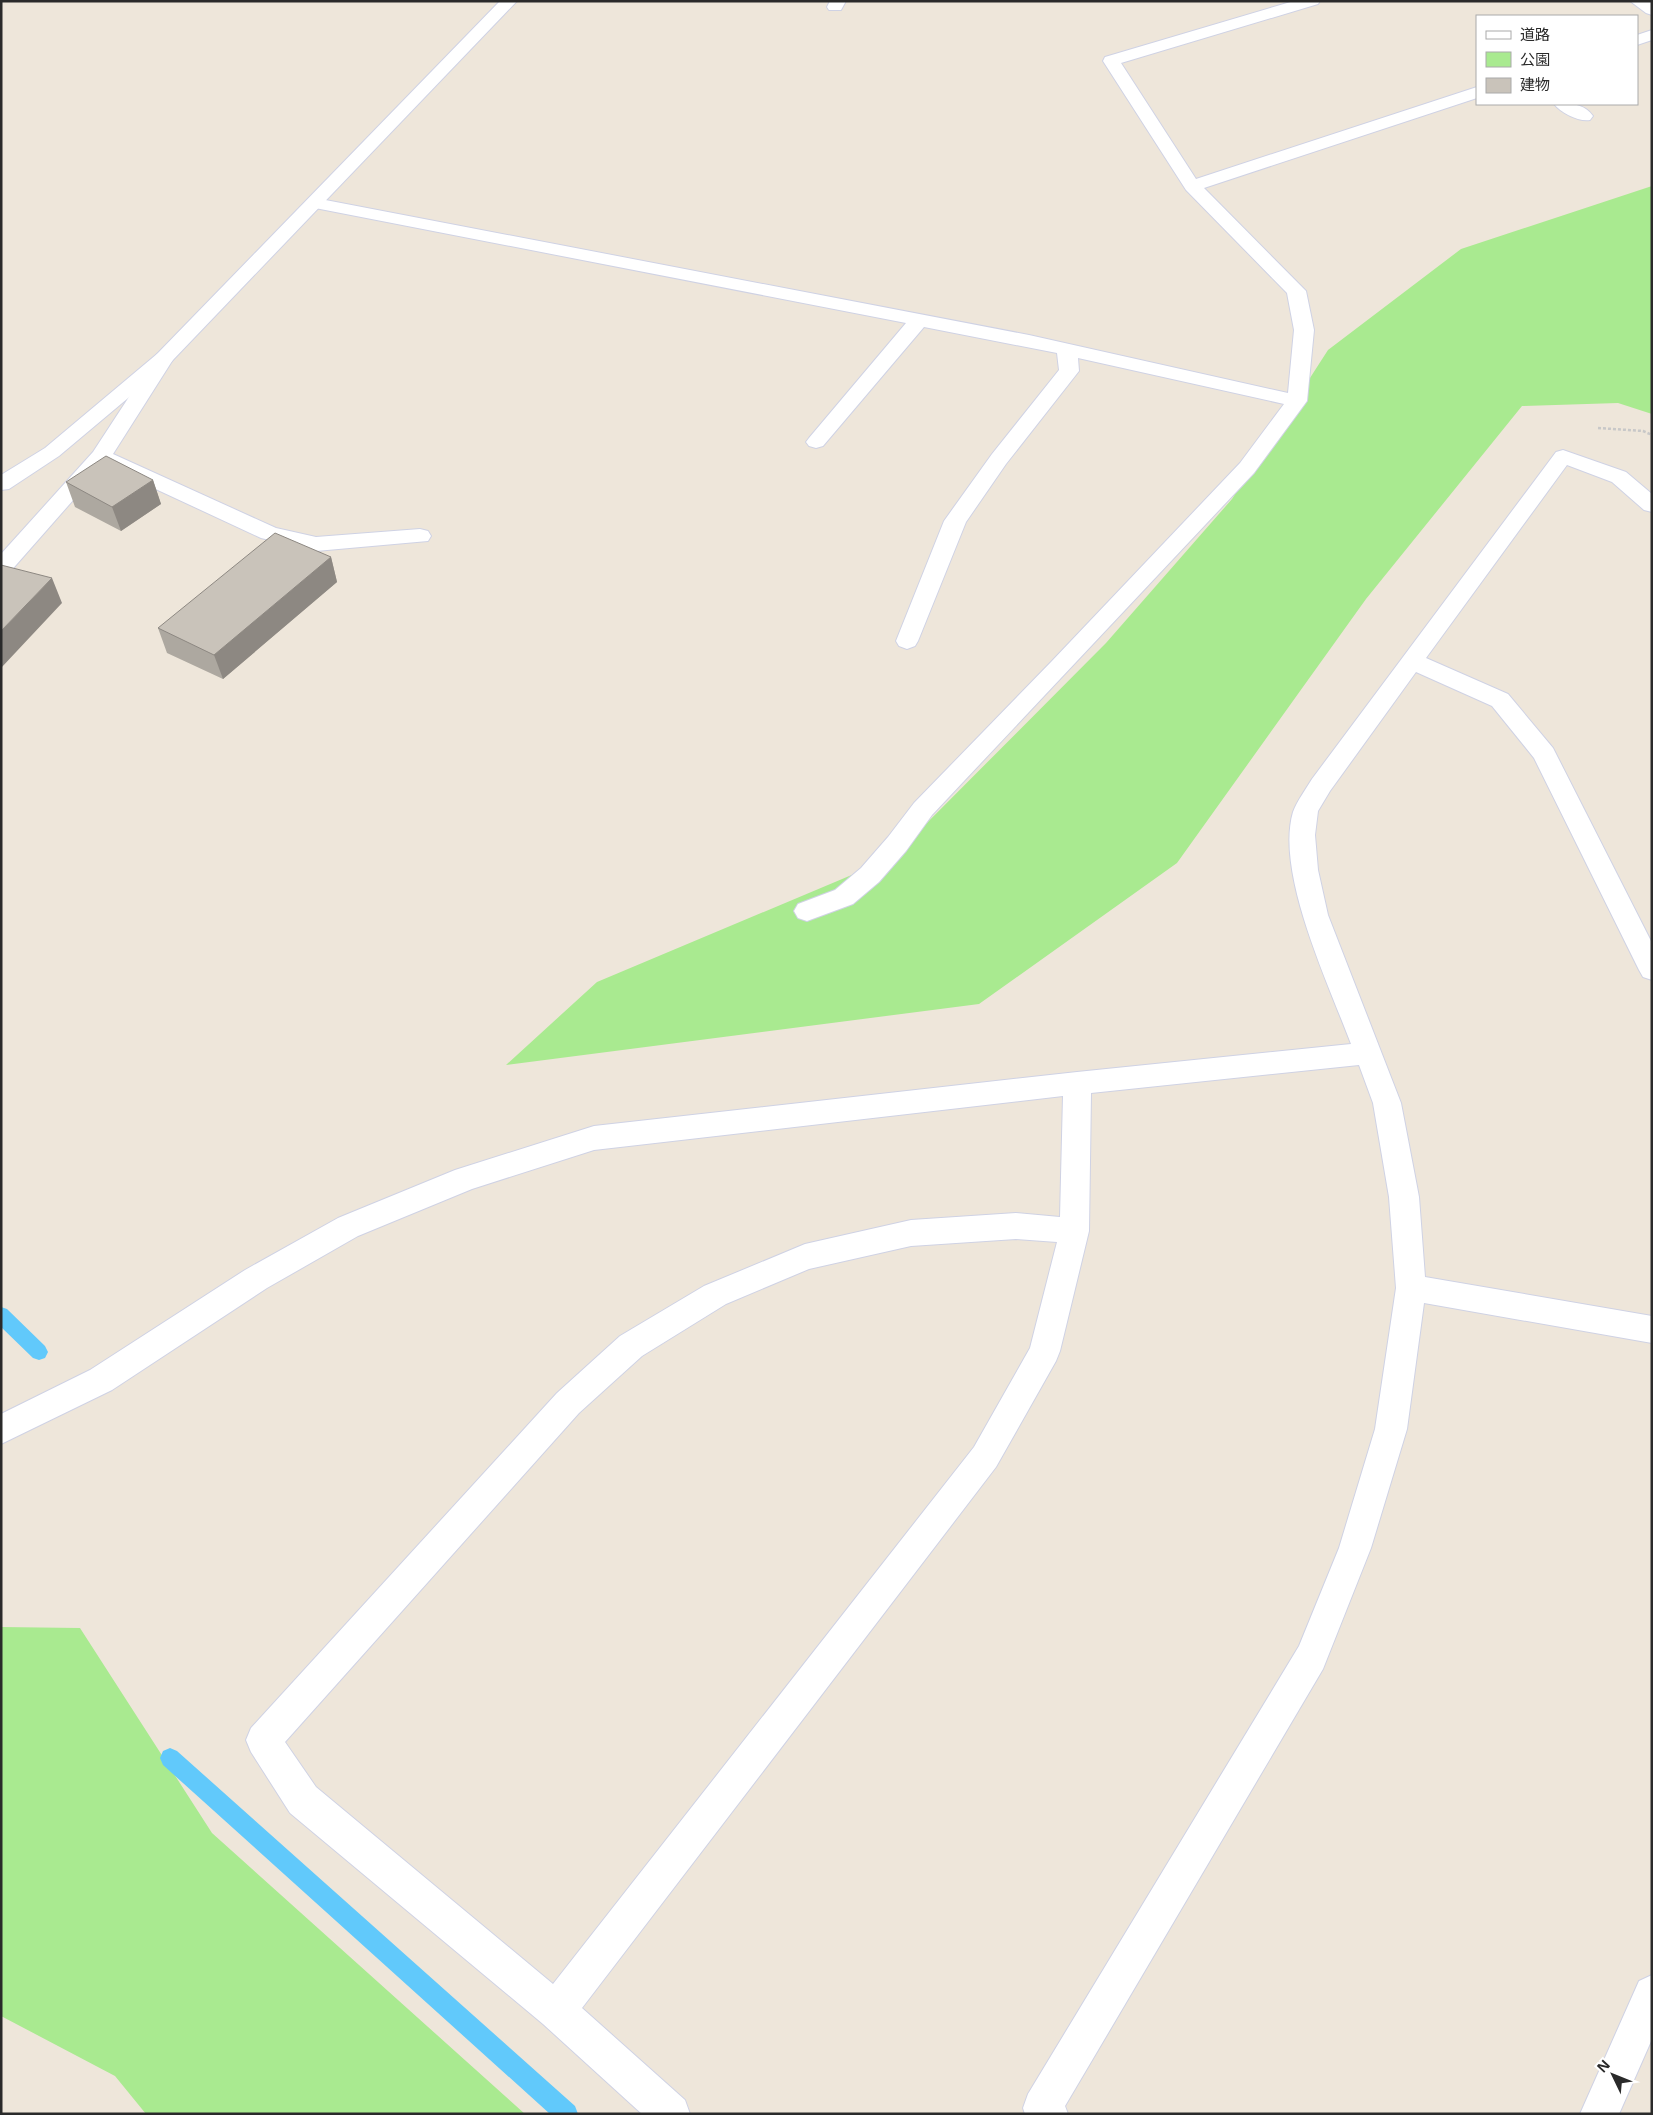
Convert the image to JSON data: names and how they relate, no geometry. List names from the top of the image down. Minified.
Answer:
{"legend":["道路","公園","建物"],"north":"top left"}
